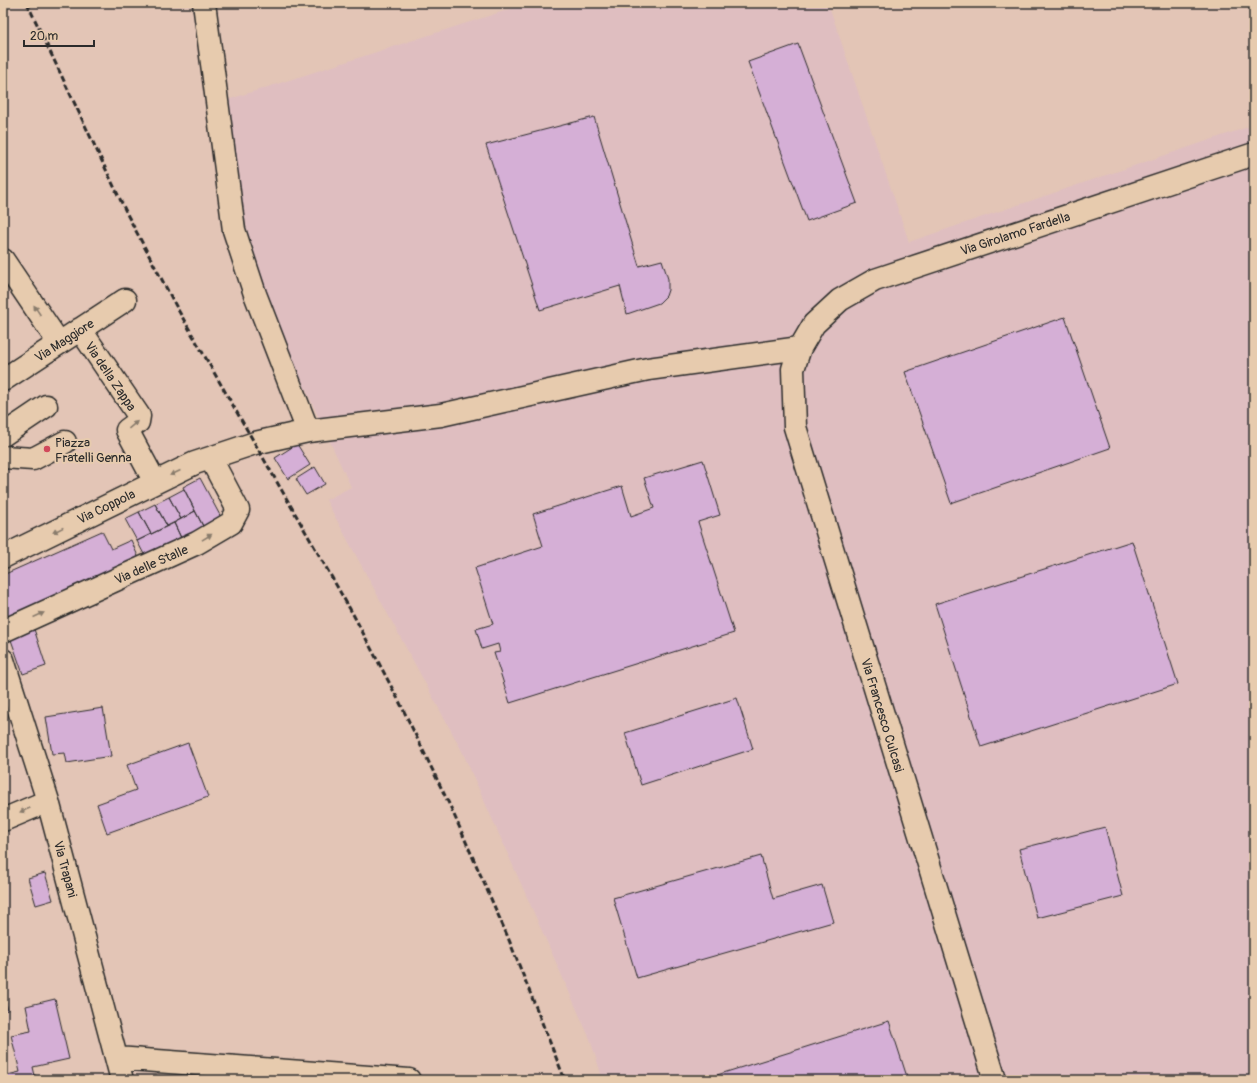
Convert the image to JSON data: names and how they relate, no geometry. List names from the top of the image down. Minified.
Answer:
{"streets":{"street":["Via Girolamo Fardella","Via Maggiore","Via della Zappa","Via Coppola","Via delle Stalle","Via Francesco Culcasi","Via Trapani"]},"crossings":[["Via Girolamo Fardella","Via Coppola"],["Via Girolamo Fardella","Via Francesco Culcasi"],["Via Maggiore","Via della Zappa"],["Via della Zappa","Via Coppola"],["Via Coppola","Via delle Stalle"],["Via Coppola","Via Francesco Culcasi"]],"one_way":["Via delle Stalle"],"places":["Piazza Fratelli Genna"],"scale_bar":"20 m"}
